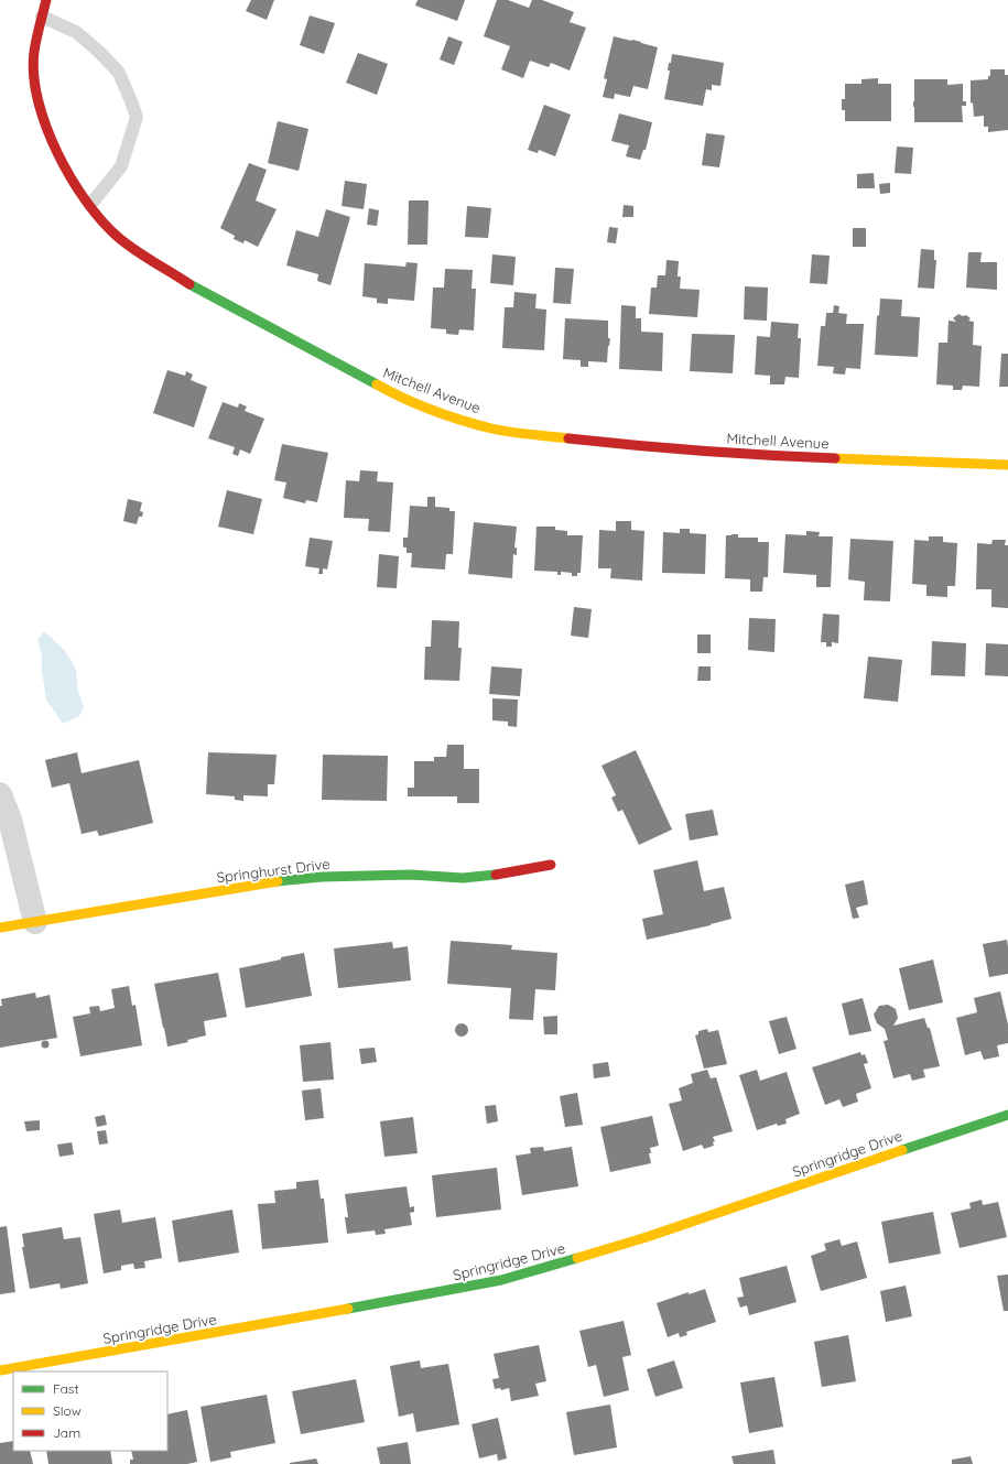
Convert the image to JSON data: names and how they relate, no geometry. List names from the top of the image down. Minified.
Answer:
{"streets":{"street":["Mitchell Avenue","Springhurst Drive","Springridge Drive"]},"legend":["Fast","Slow","Jam"]}
